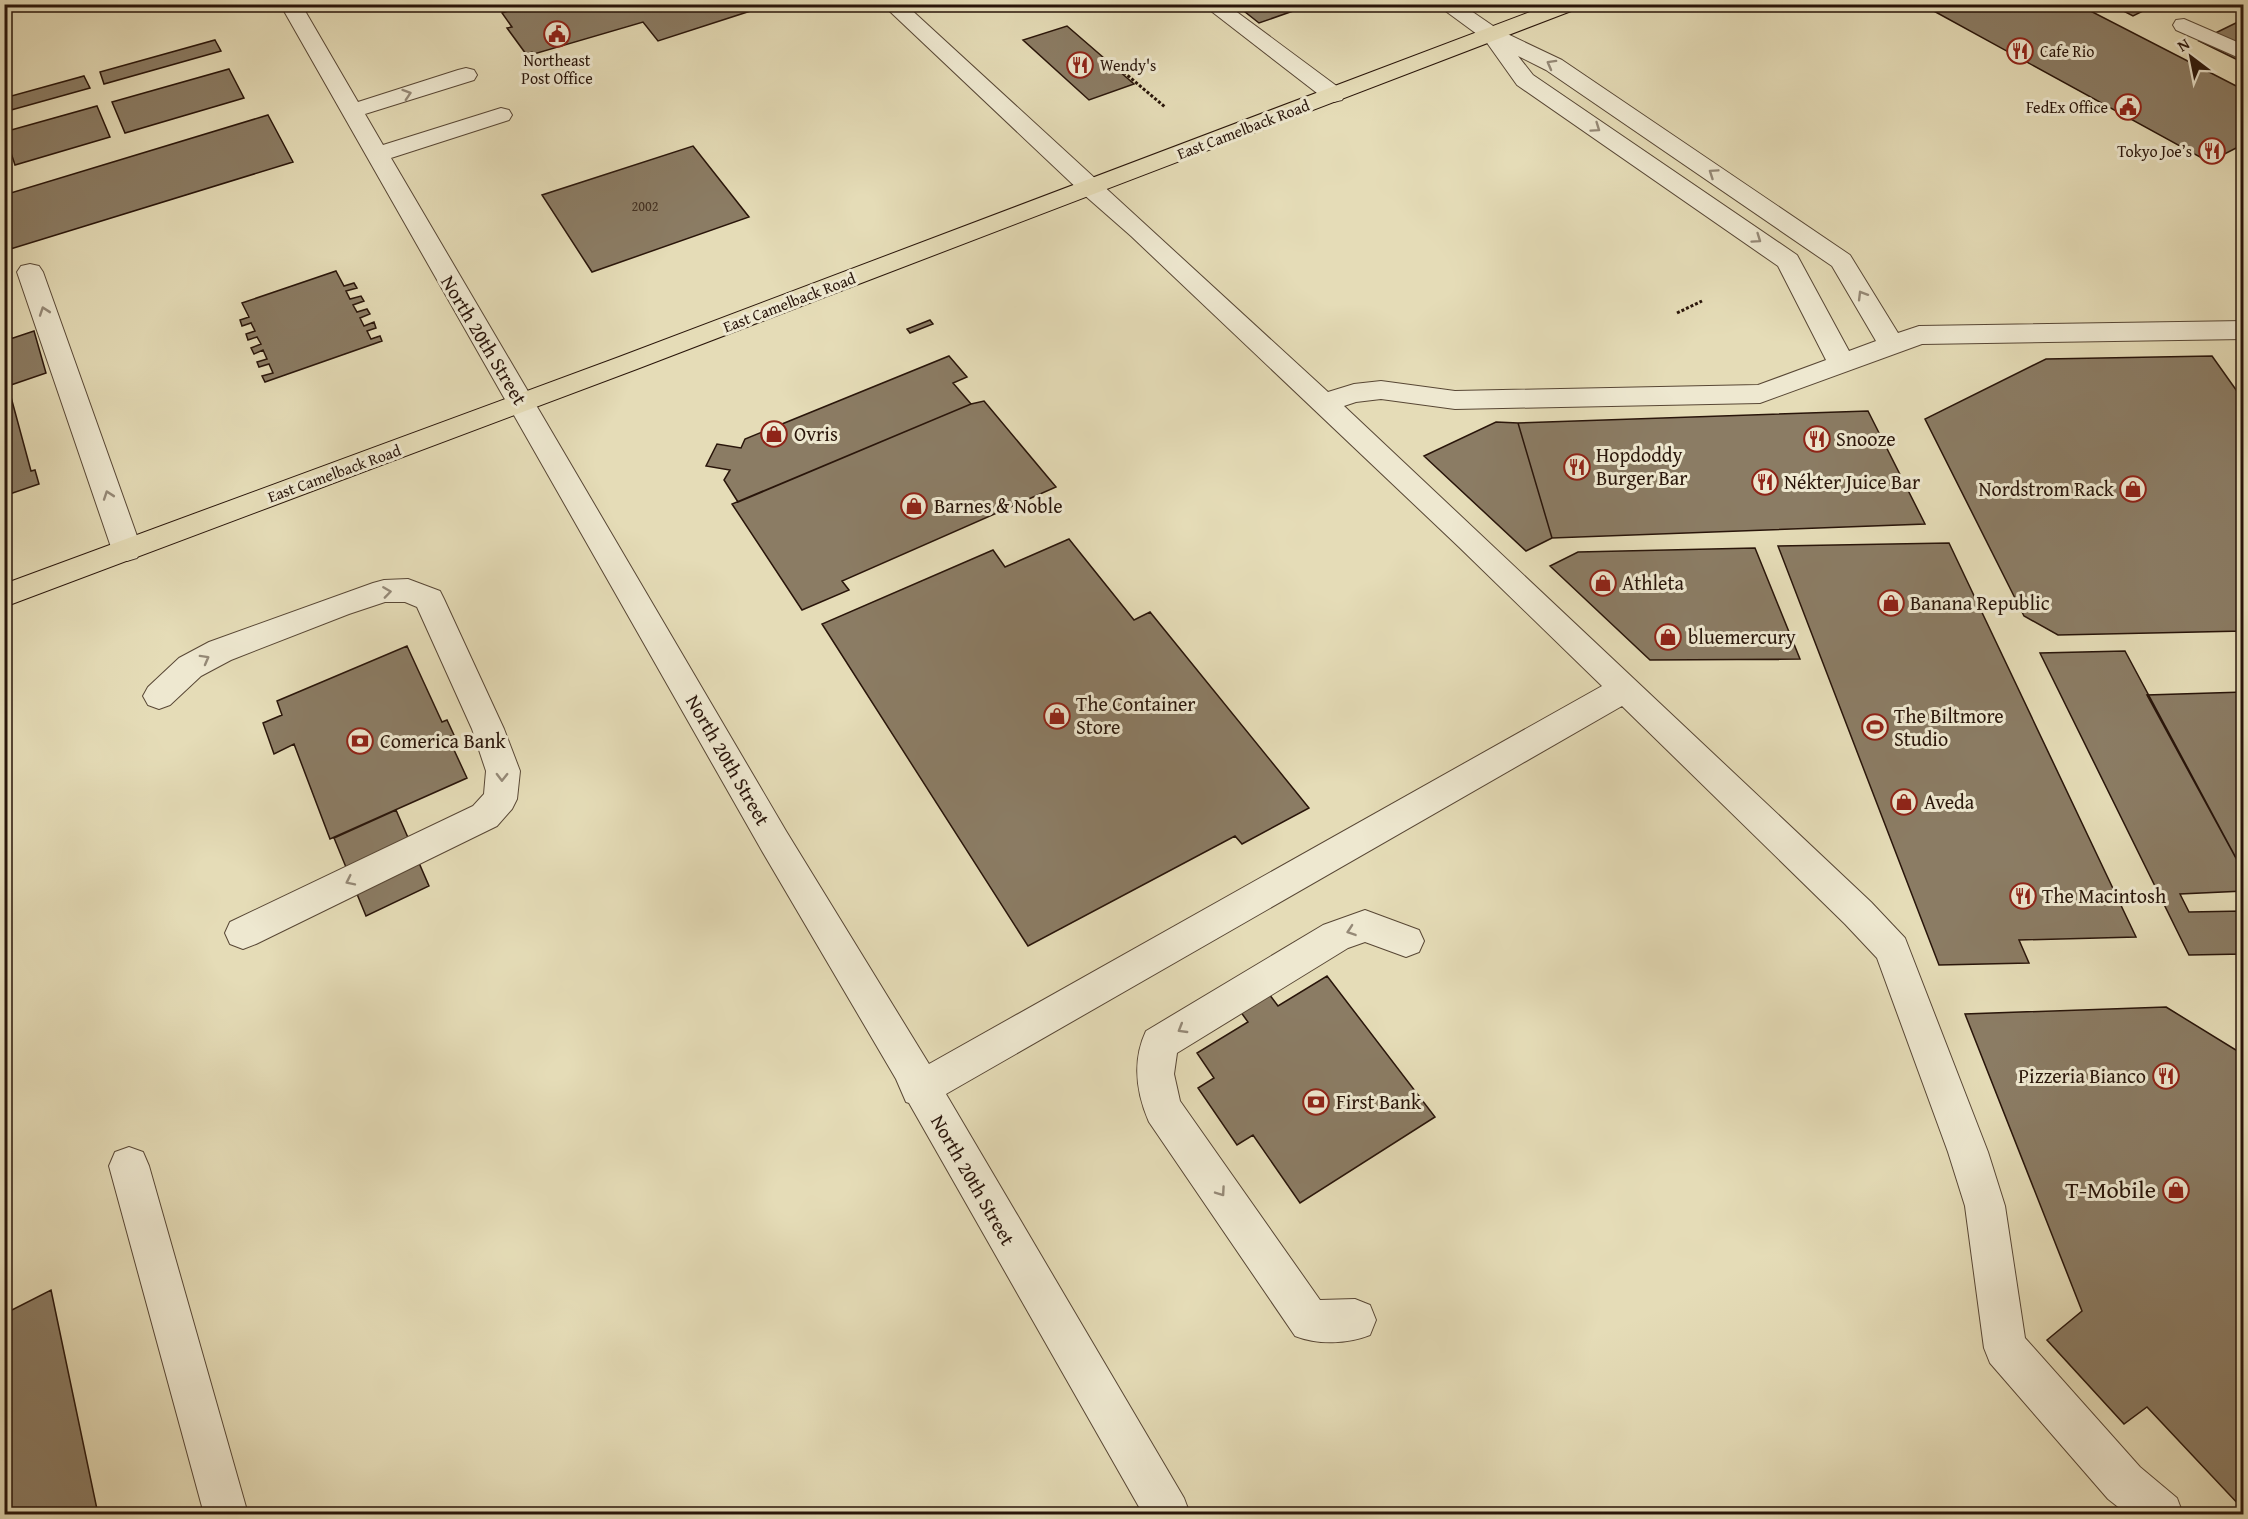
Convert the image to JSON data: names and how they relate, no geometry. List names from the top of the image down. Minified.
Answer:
{"streets":{"main road":["East Camelback Road"],"street":["North 20th Street"]},"crossings":[["East Camelback Road","North 20th Street"]],"places":{"public building":["Northeast Post Office","FedEx Office"],"restaurant":["Cafe Rio","Wendy's","Tokyo Joe’s","Snooze","Hopdoddy Burger Bar","Nékter Juice Bar","The Macintosh","Pizzeria Bianco"],"shop":["Ovris","Nordstrom Rack","Barnes & Noble","Athleta","Banana Republic","bluemercury","The Container Store","Aveda","T-Mobile"],"sports":["The Biltmore Studio"],"bank":["Comerica Bank","First Bank"]},"house_numbers":["2002"],"north":"top left"}
